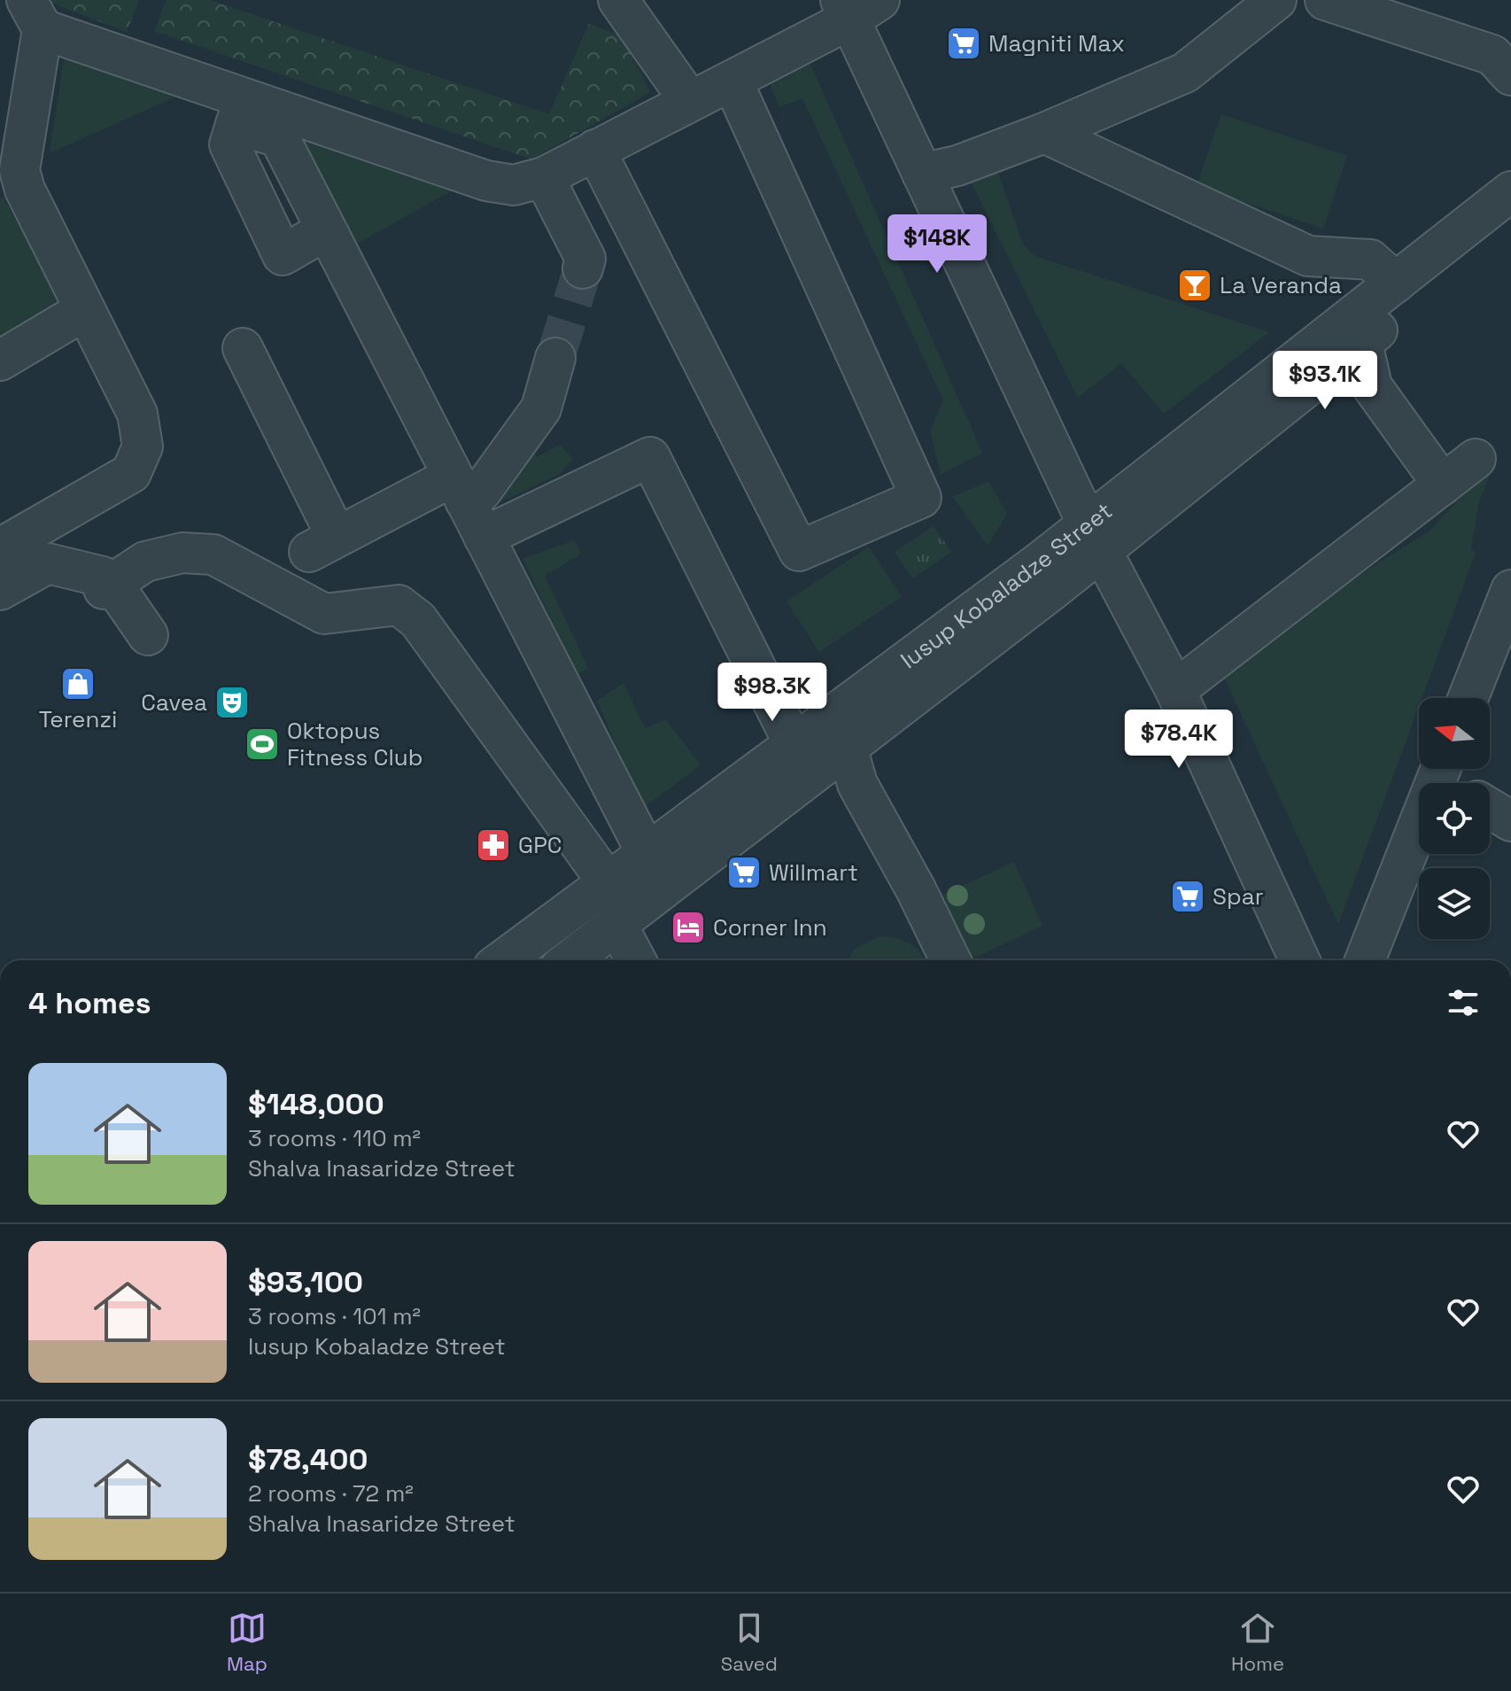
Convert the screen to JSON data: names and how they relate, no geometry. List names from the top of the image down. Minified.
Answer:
{"streets":{"street":["Iusup Kobaladze Street"]},"places":{"supermarket":["Magniti Max","Willmart","Spar"],"bar":["La Veranda"],"shop":["Terenzi"],"theatre":["Cavea"],"sports":["Oktopus Fitness Club"],"pharmacy":["GPC"],"hotel":["Corner Inn"]},"north":"left","page":{"price":["$148K","$93.1K","$98.3K","$78.4K"],"heading":"4 homes","list":[{"name":"$148,000","note":"3 rooms · 110 m² · Shalva Inasaridze Street"},{"name":"$93,100","note":"3 rooms · 101 m² · Iusup Kobaladze Street"},{"name":"$78,400","note":"2 rooms · 72 m² · Shalva Inasaridze Street"}],"tabs":["Map","Saved","Home"]}}
